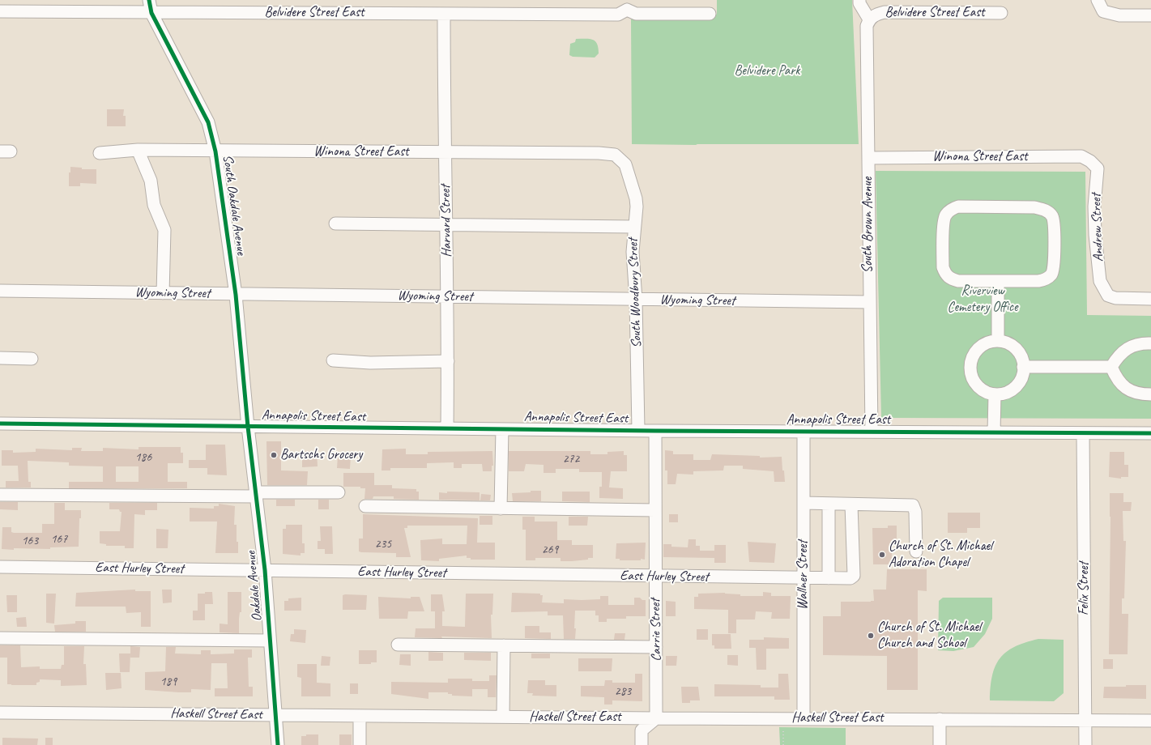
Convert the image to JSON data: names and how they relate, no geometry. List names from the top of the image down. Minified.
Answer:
{"streets":{"street":["Belvidere Street East","Winona Street East","South Oakdale Avenue","Harvard Street","South Brown Avenue","Andrew Street","Wyoming Street","South Woodbury Street","Annapolis Street East","East Hurley Street","Wallner Street","Oakdale Avenue","Felix Street","Carrie Street","Haskell Street East"]},"crossings":[["Belvidere Street East","South Oakdale Avenue"],["Belvidere Street East","Harvard Street"],["Belvidere Street East","South Brown Avenue"],["Winona Street East","South Oakdale Avenue"],["Winona Street East","Harvard Street"],["Winona Street East","South Brown Avenue"],["Winona Street East","Andrew Street"],["Winona Street East","South Woodbury Street"],["South Oakdale Avenue","Wyoming Street"],["South Oakdale Avenue","Annapolis Street East"],["South Oakdale Avenue","Oakdale Avenue"],["Harvard Street","Wyoming Street"],["Harvard Street","Annapolis Street East"],["South Brown Avenue","Wyoming Street"],["South Brown Avenue","Annapolis Street East"],["Wyoming Street","South Woodbury Street"],["South Woodbury Street","Annapolis Street East"],["Annapolis Street East","Wallner Street"],["Annapolis Street East","Oakdale Avenue"],["Annapolis Street East","Felix Street"],["Annapolis Street East","Carrie Street"],["East Hurley Street","Wallner Street"],["East Hurley Street","Oakdale Avenue"],["East Hurley Street","Carrie Street"],["Wallner Street","Haskell Street East"],["Oakdale Avenue","Haskell Street East"],["Felix Street","Haskell Street East"],["Carrie Street","Haskell Street East"]],"parks":["Belvidere Park","Riverview Cemetery Office"],"places":["Bartschs Grocery","Church of St. Michael Adoration Chapel","Church of St. Michael Church and School"],"house_numbers":["186","272","167","163","235","269","189","283"]}
